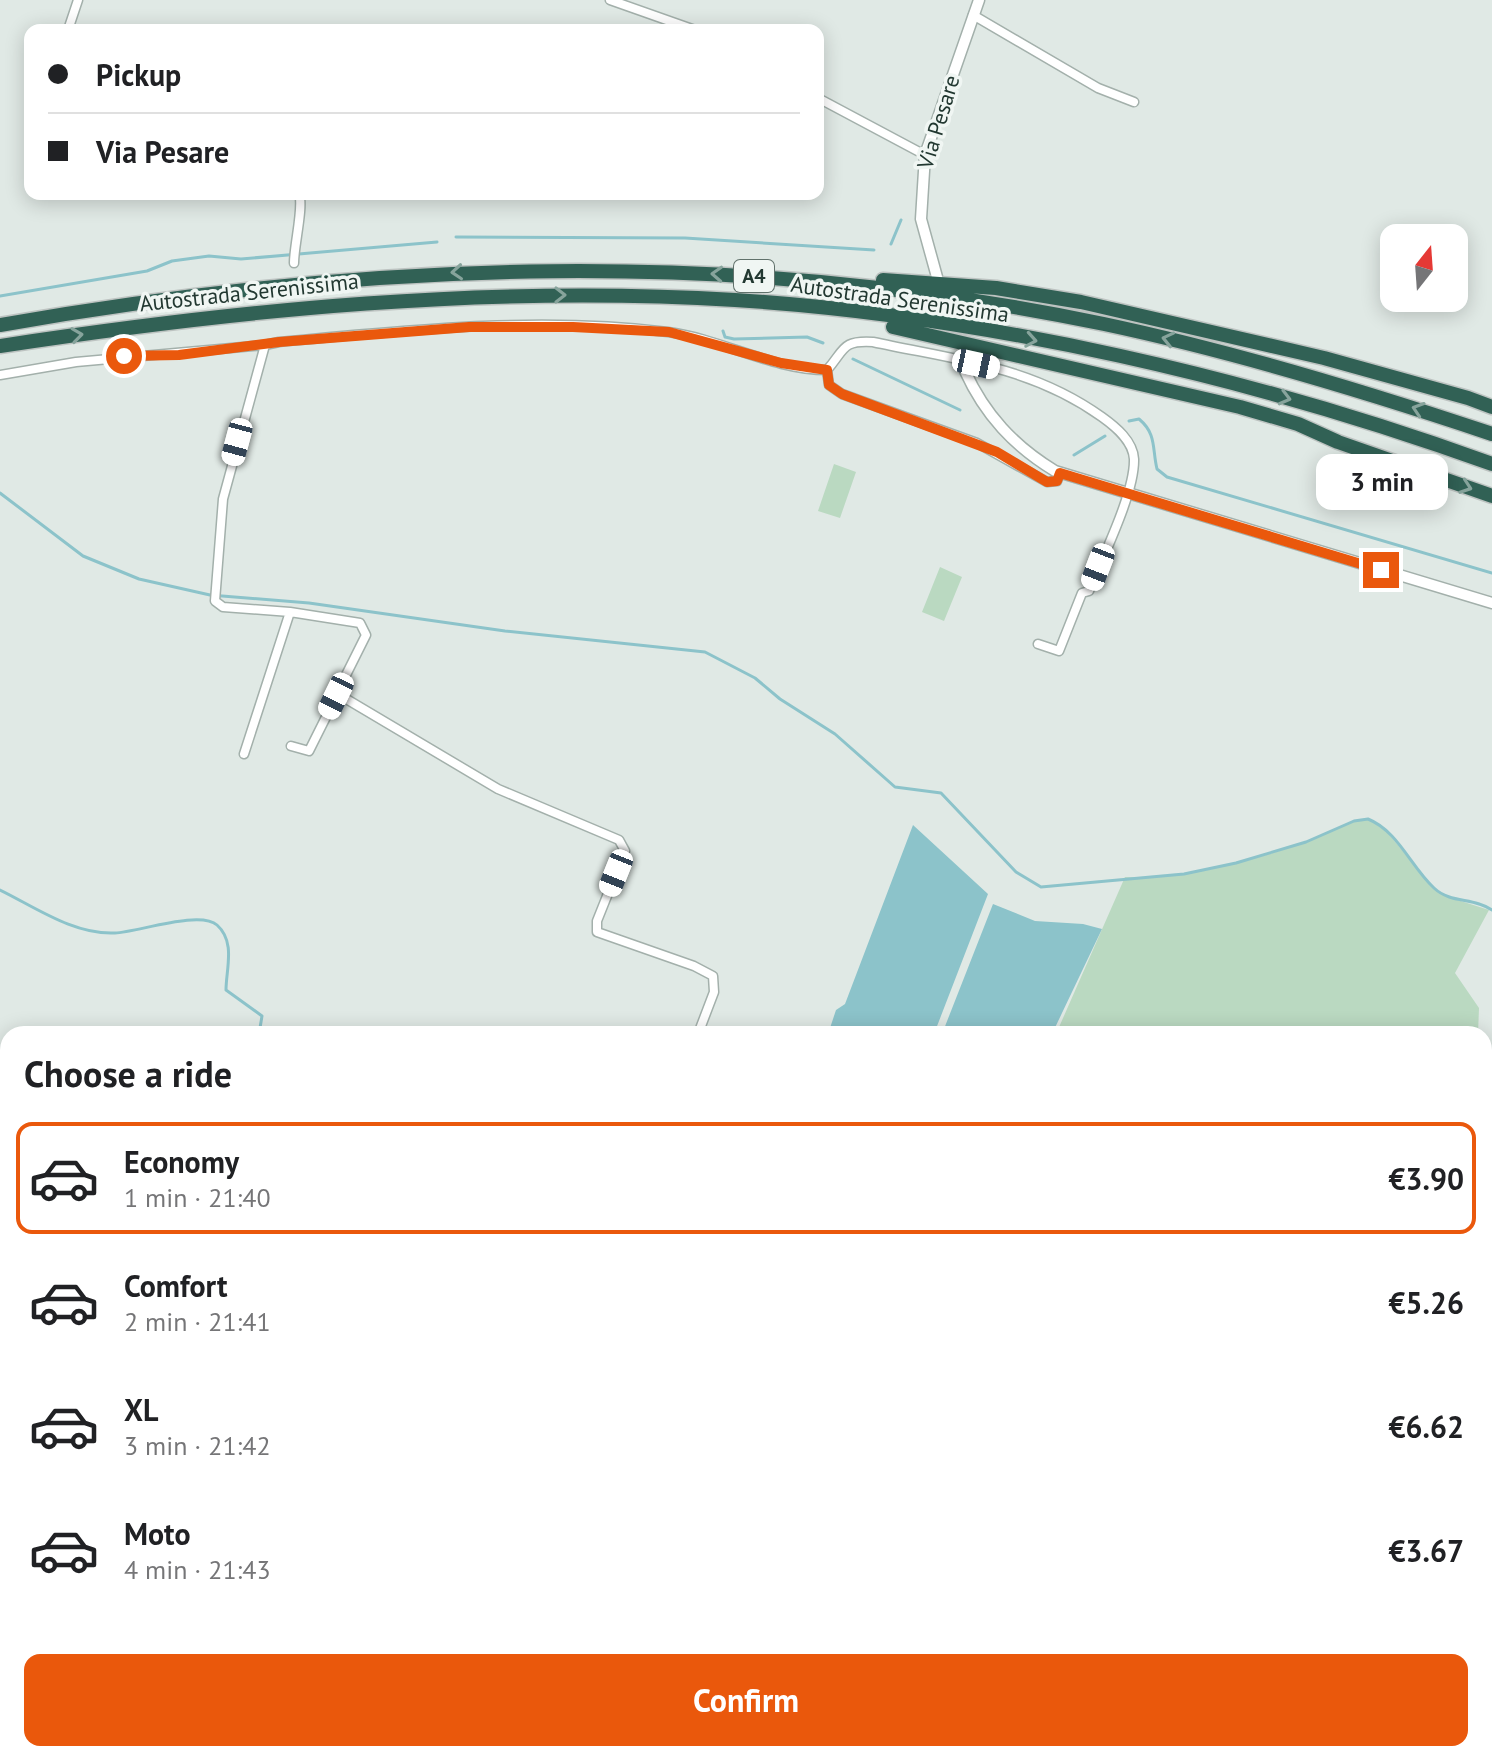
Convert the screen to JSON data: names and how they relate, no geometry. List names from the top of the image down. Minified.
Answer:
{"streets":{"highway":["A4","Autostrada Serenissima"],"street":["Via Pesare"]},"north":"top","page":{"banner":["Pickup","Via Pesare"],"bubble":"3 min","heading":"Choose a ride","list":[{"name":"Economy","note":"1 min · 21:40","value":"€3.90"},{"name":"Comfort","note":"2 min · 21:41","value":"€5.26"},{"name":"XL","note":"3 min · 21:42","value":"€6.62"},{"name":"Moto","note":"4 min · 21:43","value":"€3.67"}],"buttons":"Confirm"}}
